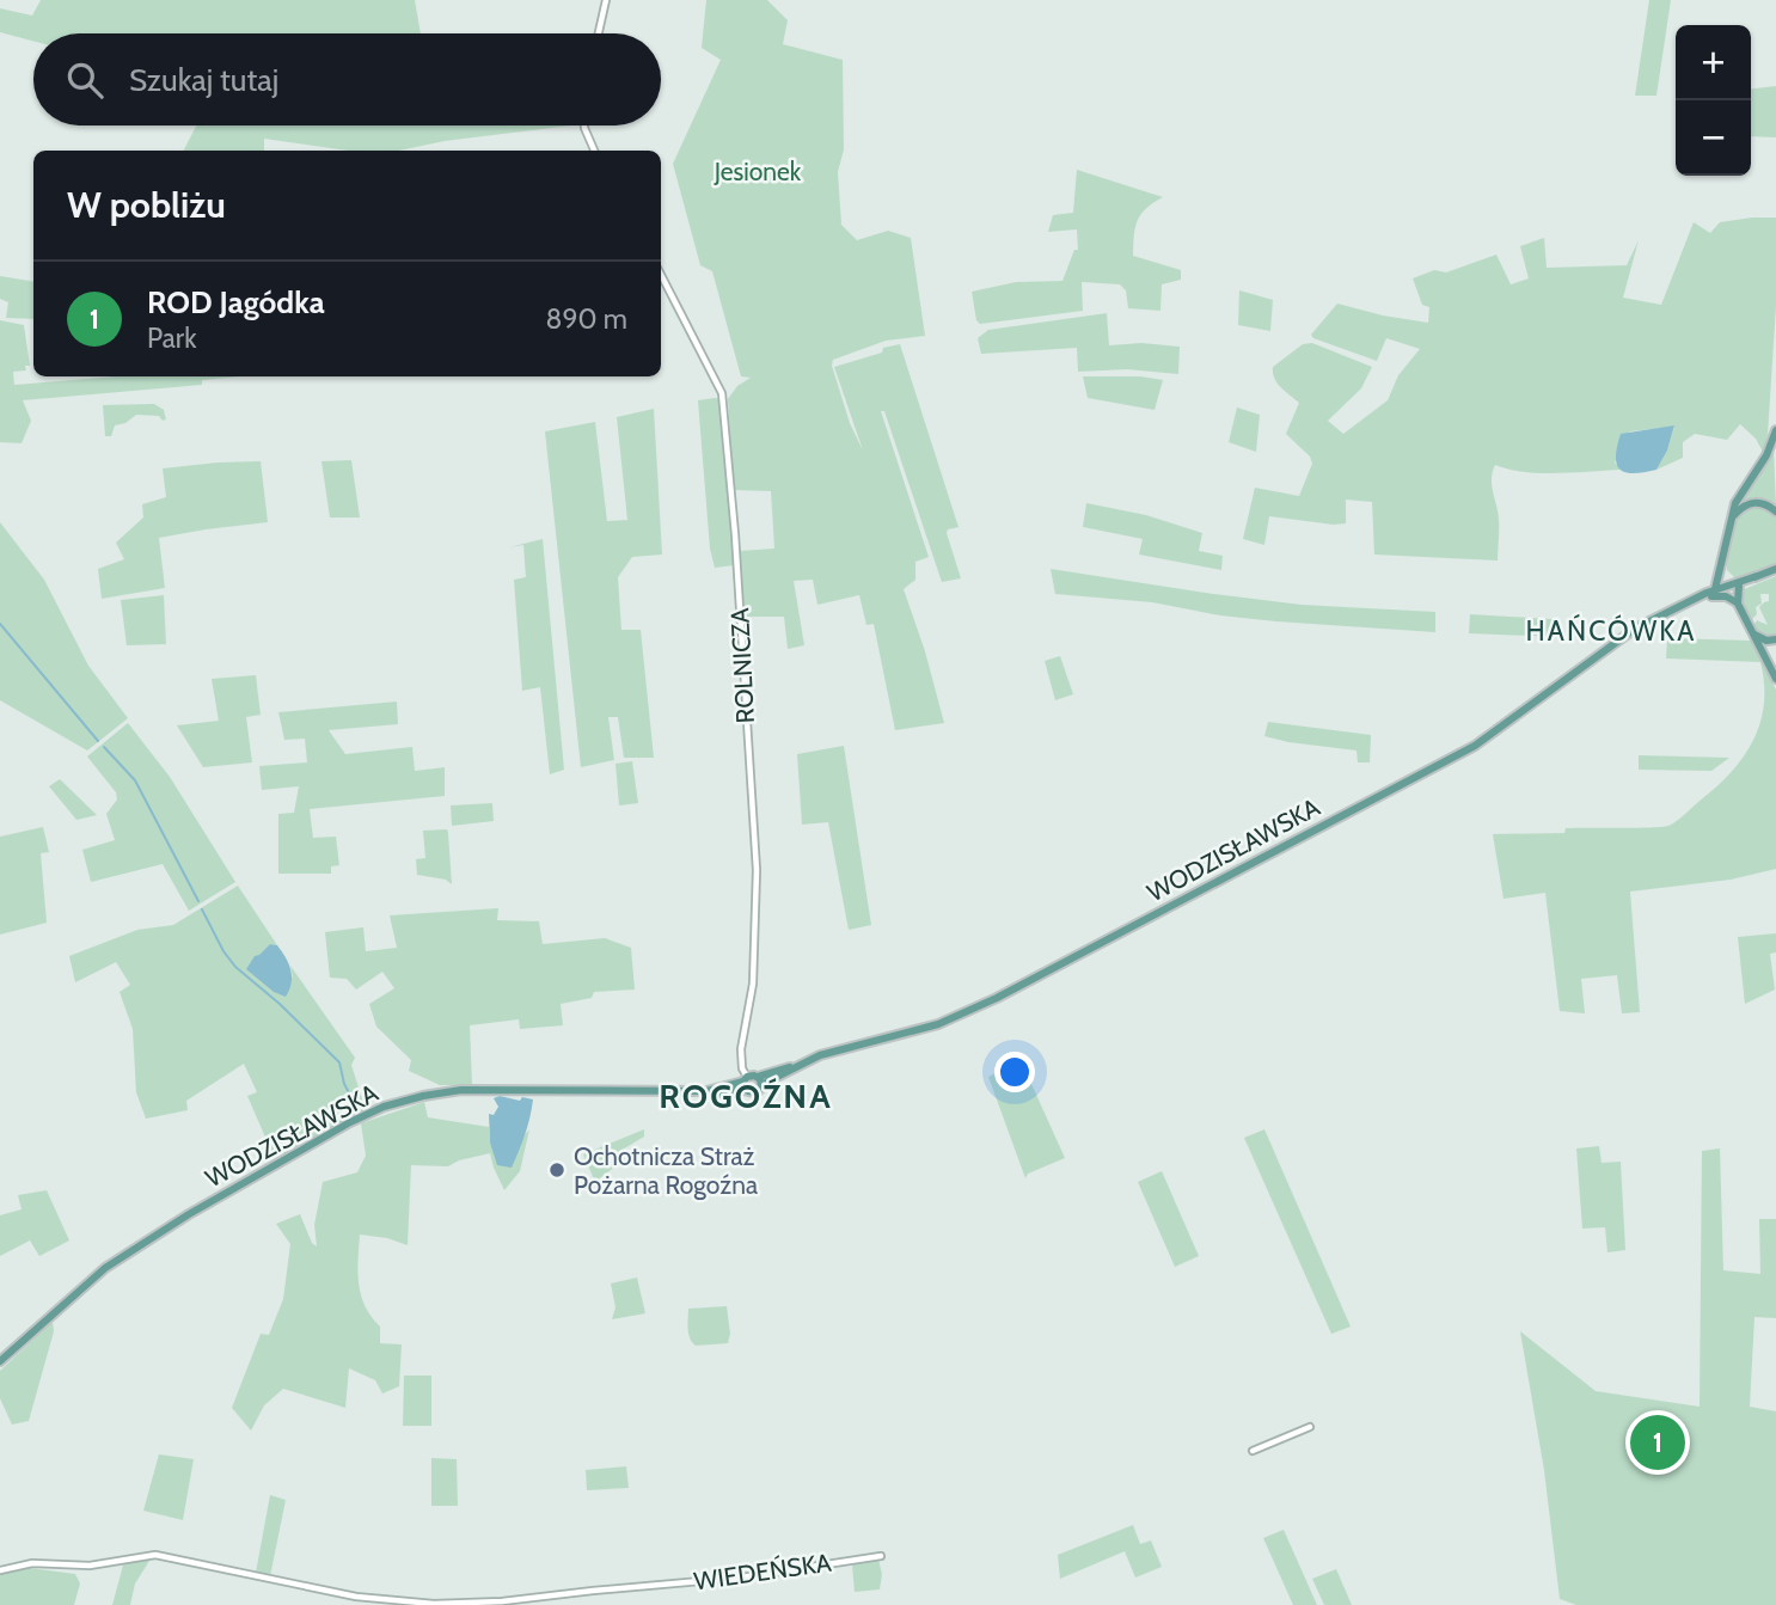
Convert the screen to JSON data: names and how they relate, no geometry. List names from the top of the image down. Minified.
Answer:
{"streets":{"main road":["WODZISŁAWSKA"],"street":["ROLNICZA","WIEDEŃSKA"]},"crossings":[["ROLNICZA","WODZISŁAWSKA"]],"districts":["HAŃCÓWKA","ROGOŹNA"],"parks":["Jesionek"],"places":["Ochotnicza Straż Pożarna Rogoźna"],"page":{"map_buttons":["+","−"],"search":"Szukaj tutaj","heading":"W pobliżu","list":[{"mark":"1","name":"ROD Jagódka","note":"Park","value":"890 m"}],"pins":"1"}}
